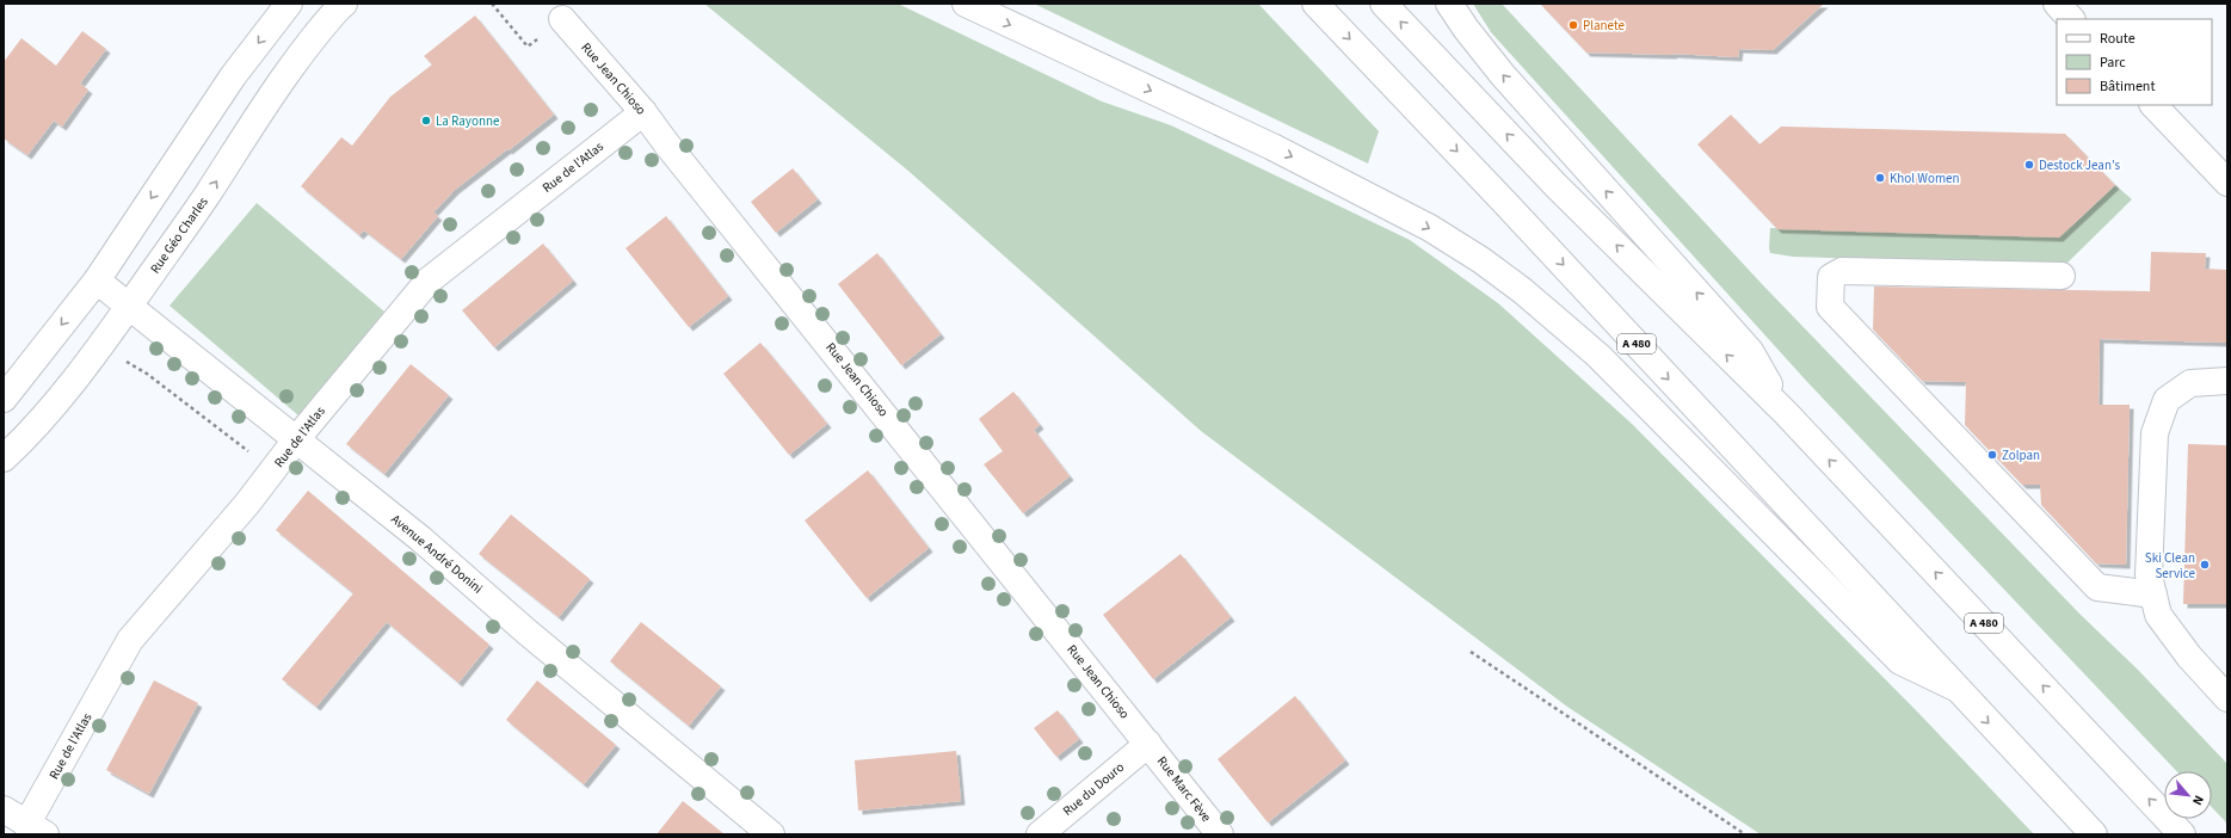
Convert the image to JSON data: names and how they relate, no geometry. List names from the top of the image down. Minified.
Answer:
{"streets":{"main road":["Rue Jean Chioso","Rue de l'Atlas","Rue Géo Charles","A 480","Avenue André Donini","Rue du Douro","Rue Marc Fève"]},"crossings":[["Rue Jean Chioso","Rue de l'Atlas"],["Rue Jean Chioso","Rue du Douro"],["Rue Jean Chioso","Rue Marc Fève"],["Rue de l'Atlas","Avenue André Donini"],["Rue Géo Charles","Avenue André Donini"],["Rue du Douro","Rue Marc Fève"]],"places":["Planete","La Rayonne","Destock Jean's","Khol Women","Zolpan","Ski Clean Service"],"legend":["Route","Parc","Bâtiment"],"north":"bottom right"}
